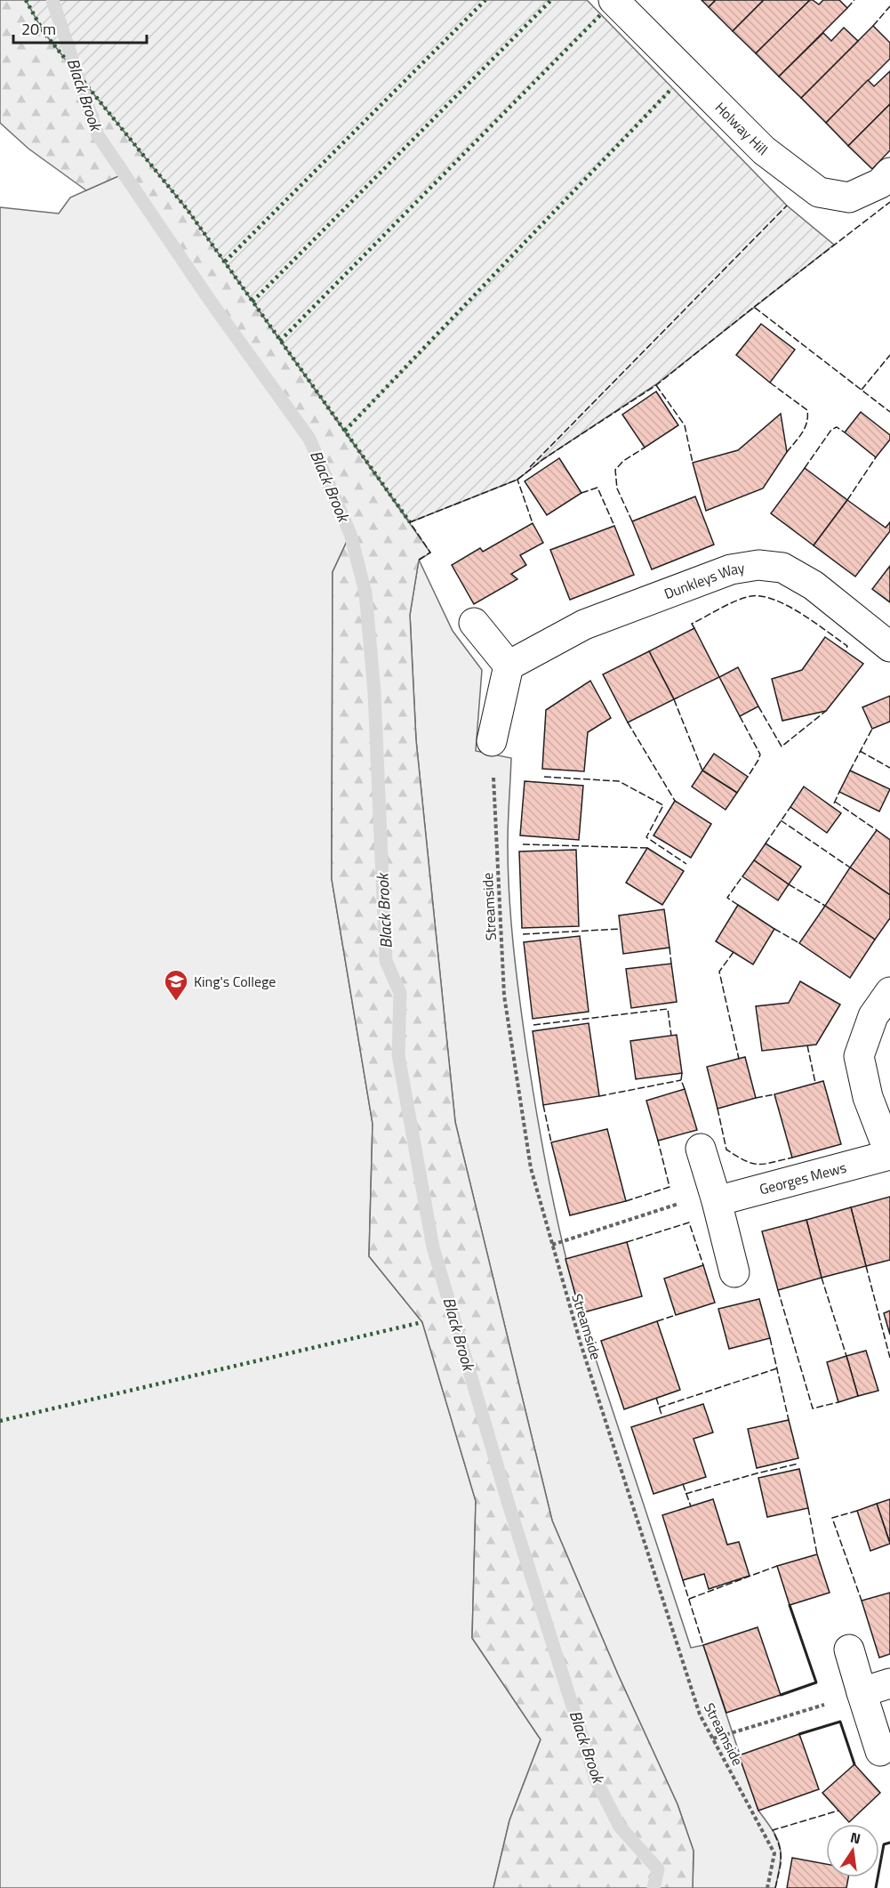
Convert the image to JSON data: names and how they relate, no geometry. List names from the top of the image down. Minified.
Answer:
{"streets":{"street":["Holway Hill","Dunkleys Way","Georges Mews"],"path":["Streamside"]},"water":["Black Brook"],"places":{"school or university":["King's College"]},"scale_bar":"20 m","north":"top"}
